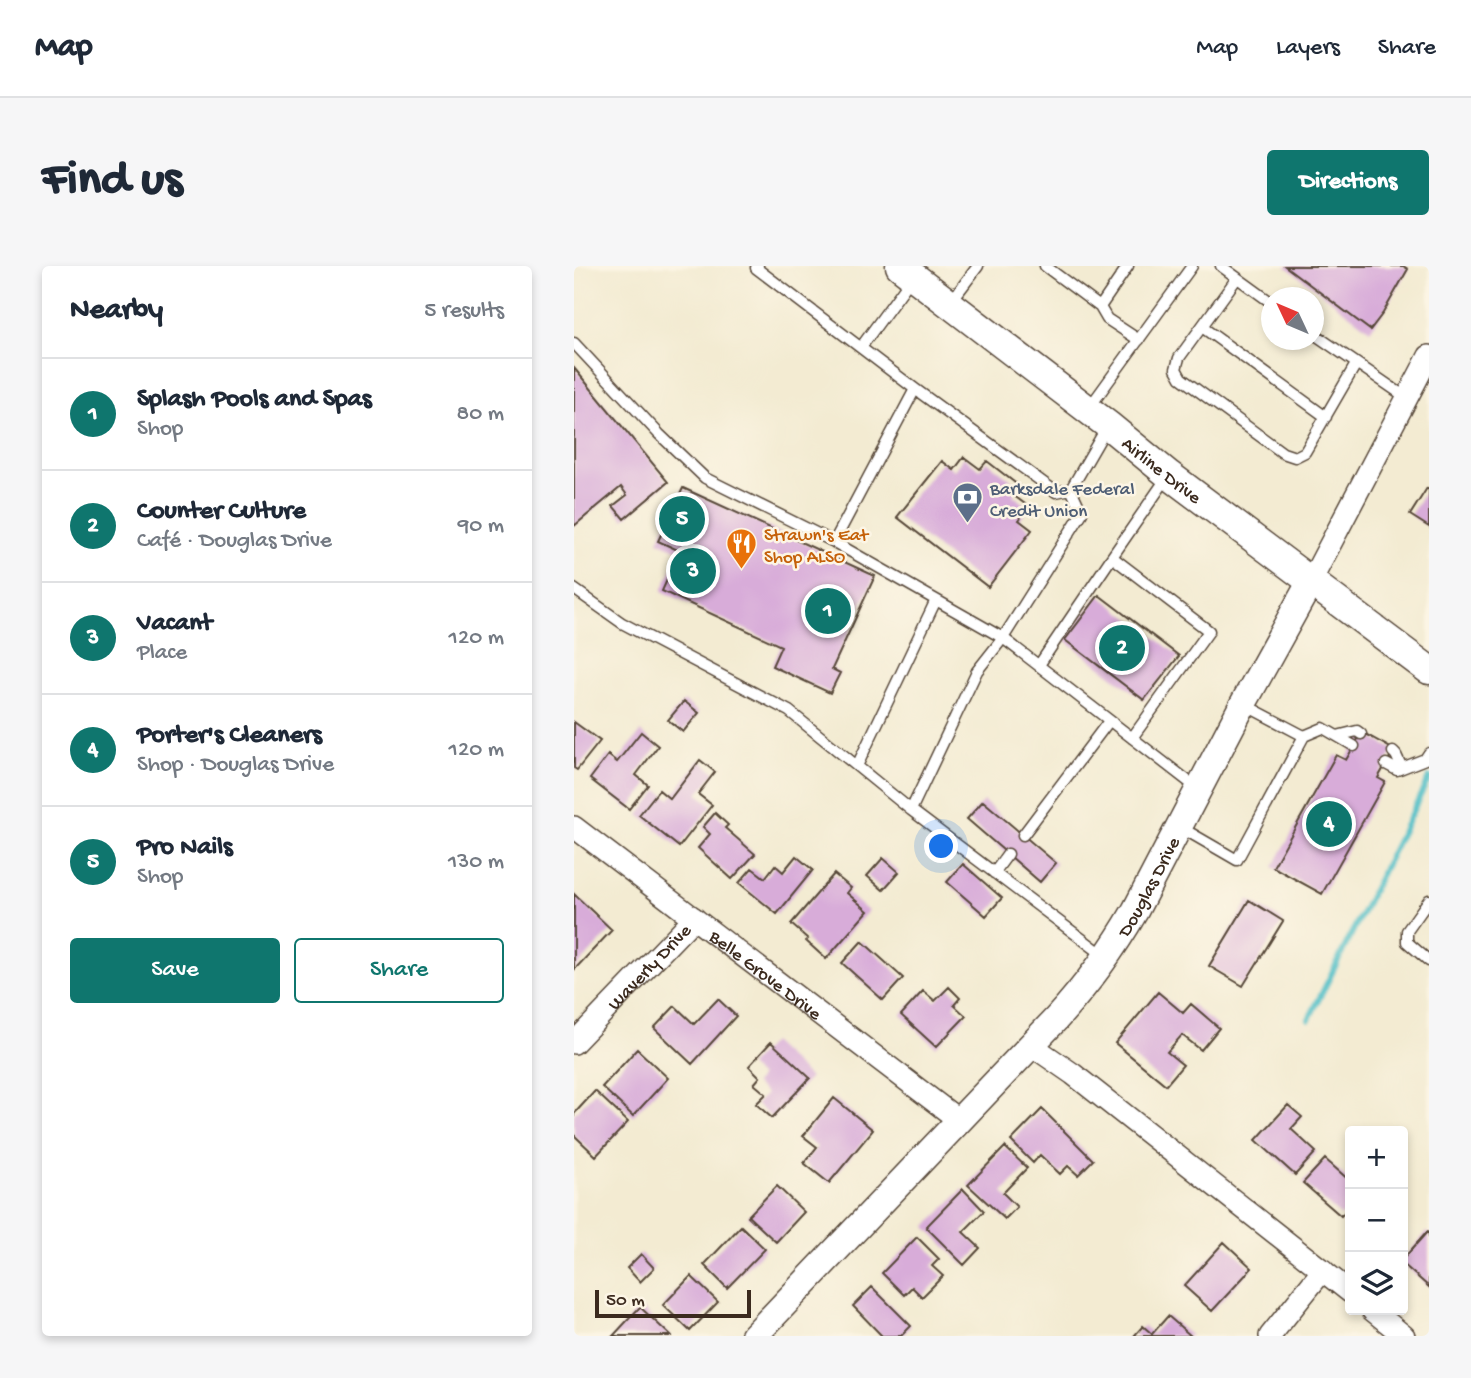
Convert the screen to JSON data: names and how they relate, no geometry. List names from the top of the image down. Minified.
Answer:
{"streets":{"main road":["Airline Drive"],"street":["Douglas Drive","Waverly Drive","Belle Grove Drive"]},"crossings":[["Airline Drive","Douglas Drive"],["Douglas Drive","Belle Grove Drive"],["Waverly Drive","Belle Grove Drive"]],"places":{"bank":["Barksdale Federal Credit Union"],"restaurant":["Strawn's Eat Shop ALSO"]},"scale_bar":"50 m","north":"top left","page":{"header":"Map","nav":["Map","Layers","Share"],"buttons":["Directions",["Save","Share"]],"title":"Find us","heading":["Nearby","5 results"],"list":[{"mark":"1","name":"Splash Pools and Spas","note":"Shop","value":"80 m"},{"mark":"2","name":"Counter Culture","note":"Café · Douglas Drive","value":"90 m"},{"mark":"3","name":"Vacant","note":"Place","value":"120 m"},{"mark":"4","name":"Porter's Cleaners","note":"Shop · Douglas Drive","value":"120 m"},{"mark":"5","name":"Pro Nails","note":"Shop","value":"130 m"}],"pins":["5","3","1","2","4"],"map_buttons":["+","−"],"scale":"50 m"}}
